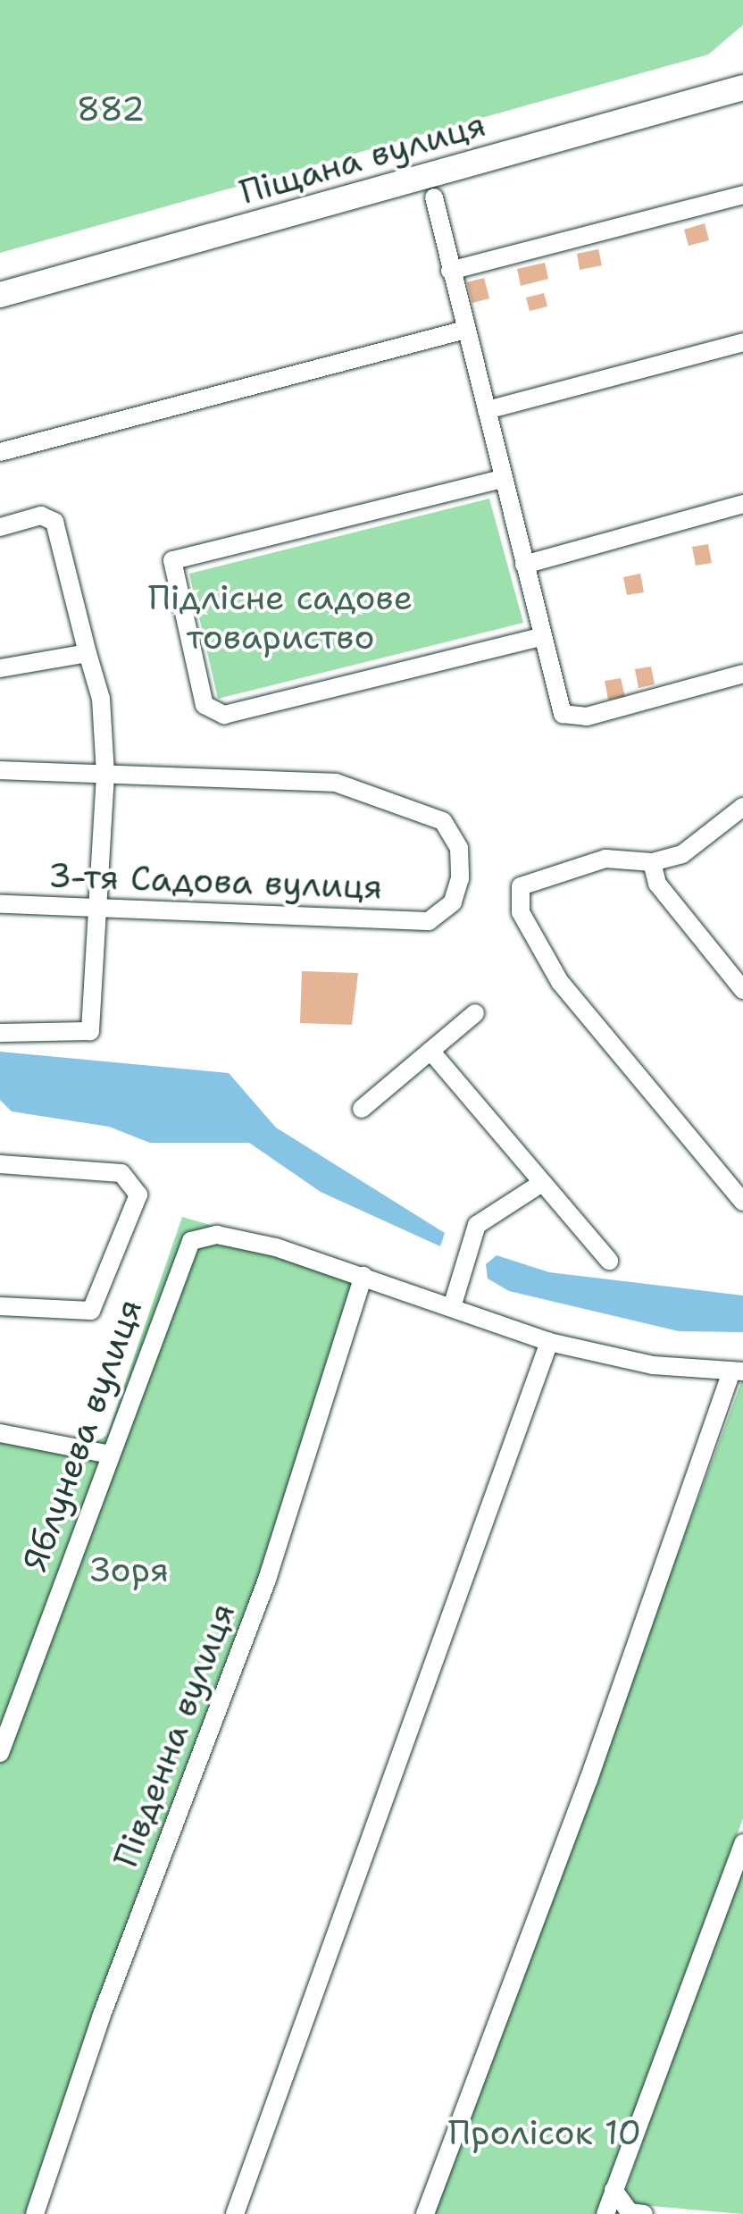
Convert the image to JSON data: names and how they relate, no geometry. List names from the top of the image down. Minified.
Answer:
{"streets":{"street":["Піщана вулиця","3-тя Садова вулиця","Яблунева вулиця","Південна вулиця"]},"crossings":[["Яблунева вулиця","Південна вулиця"]],"parks":["882","Підлісне садове товариство","Зоря","Пролісок 10"]}
